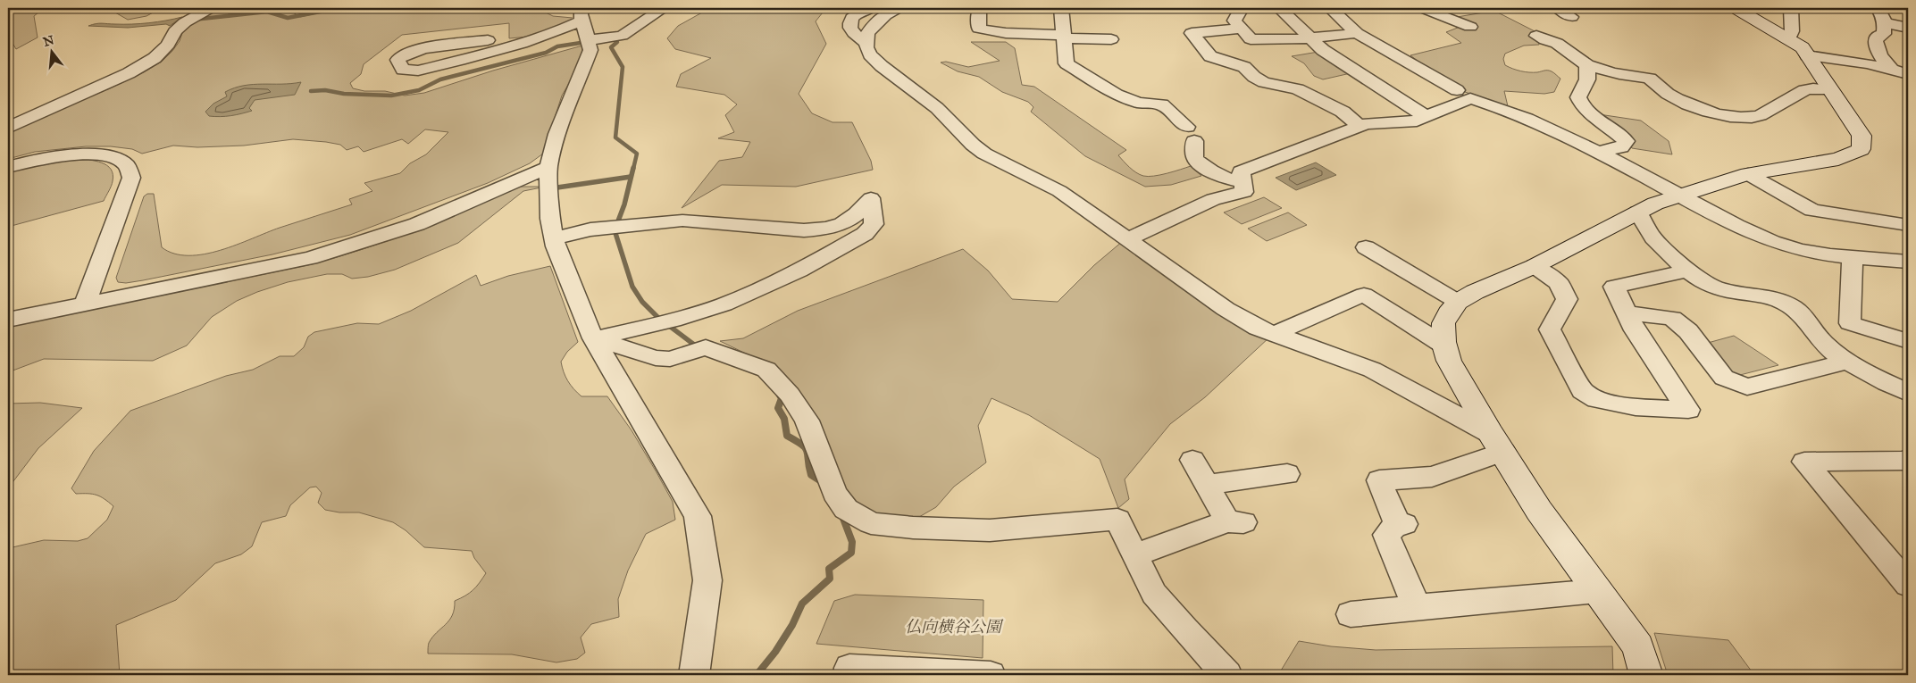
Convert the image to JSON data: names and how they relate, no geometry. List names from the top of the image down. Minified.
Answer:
{"parks":["仏向横谷公園"],"north":"top"}
